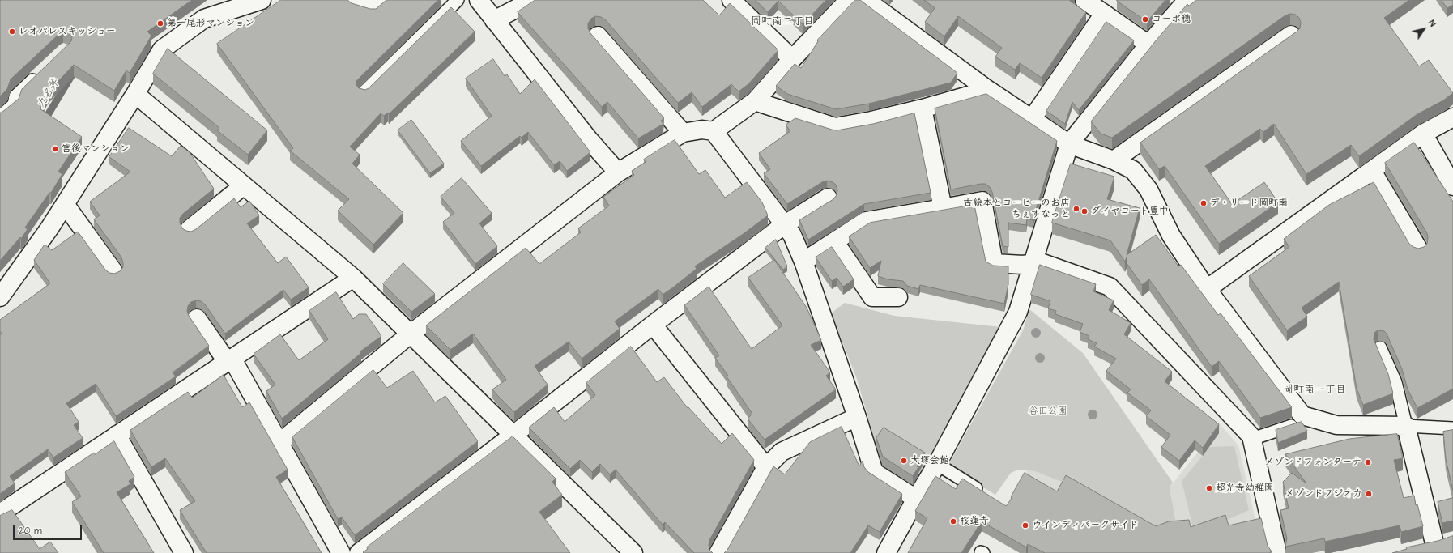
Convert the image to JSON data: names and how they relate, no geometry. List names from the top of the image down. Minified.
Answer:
{"districts":["岡町南二丁目","岡町南一丁目"],"water":["九名井"],"parks":["谷田公園"],"places":["コーポ穂","第一尾形マンション","レオパレスキッショー","宮後マンション","デ・リード岡町南","古絵本とコーヒーのお店 ちぇすなっと","ダイヤコート豊中","大塚会館","メゾンドフォンターナ","超光寺幼稚園","メゾンドフジオカ","桜蓮寺","ウインディパークサイド"],"scale_bar":"20 m","north":"top right"}
